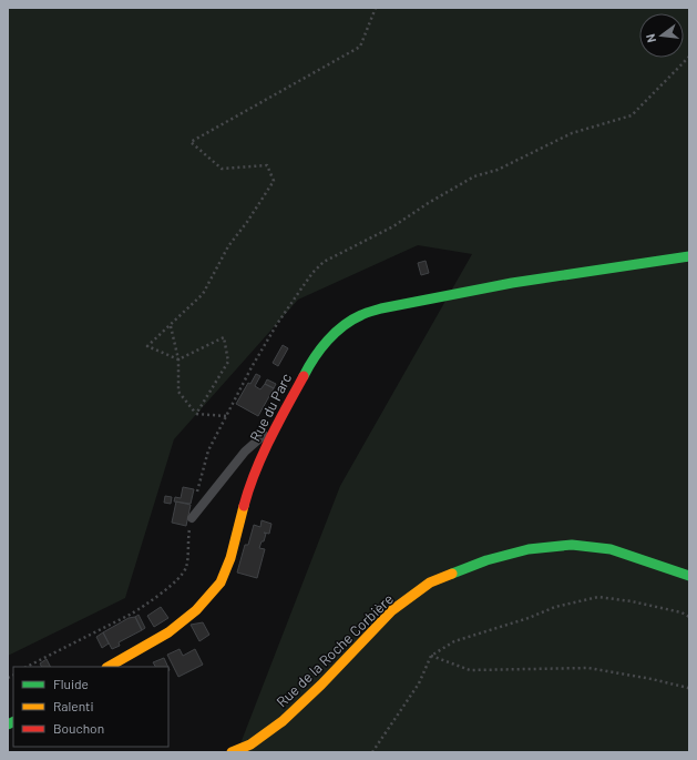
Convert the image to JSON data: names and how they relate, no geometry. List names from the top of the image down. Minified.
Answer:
{"streets":{"main road":["Rue du Parc","Rue de la Roche Corbière"]},"legend":["Fluide","Ralenti","Bouchon"],"north":"left"}
